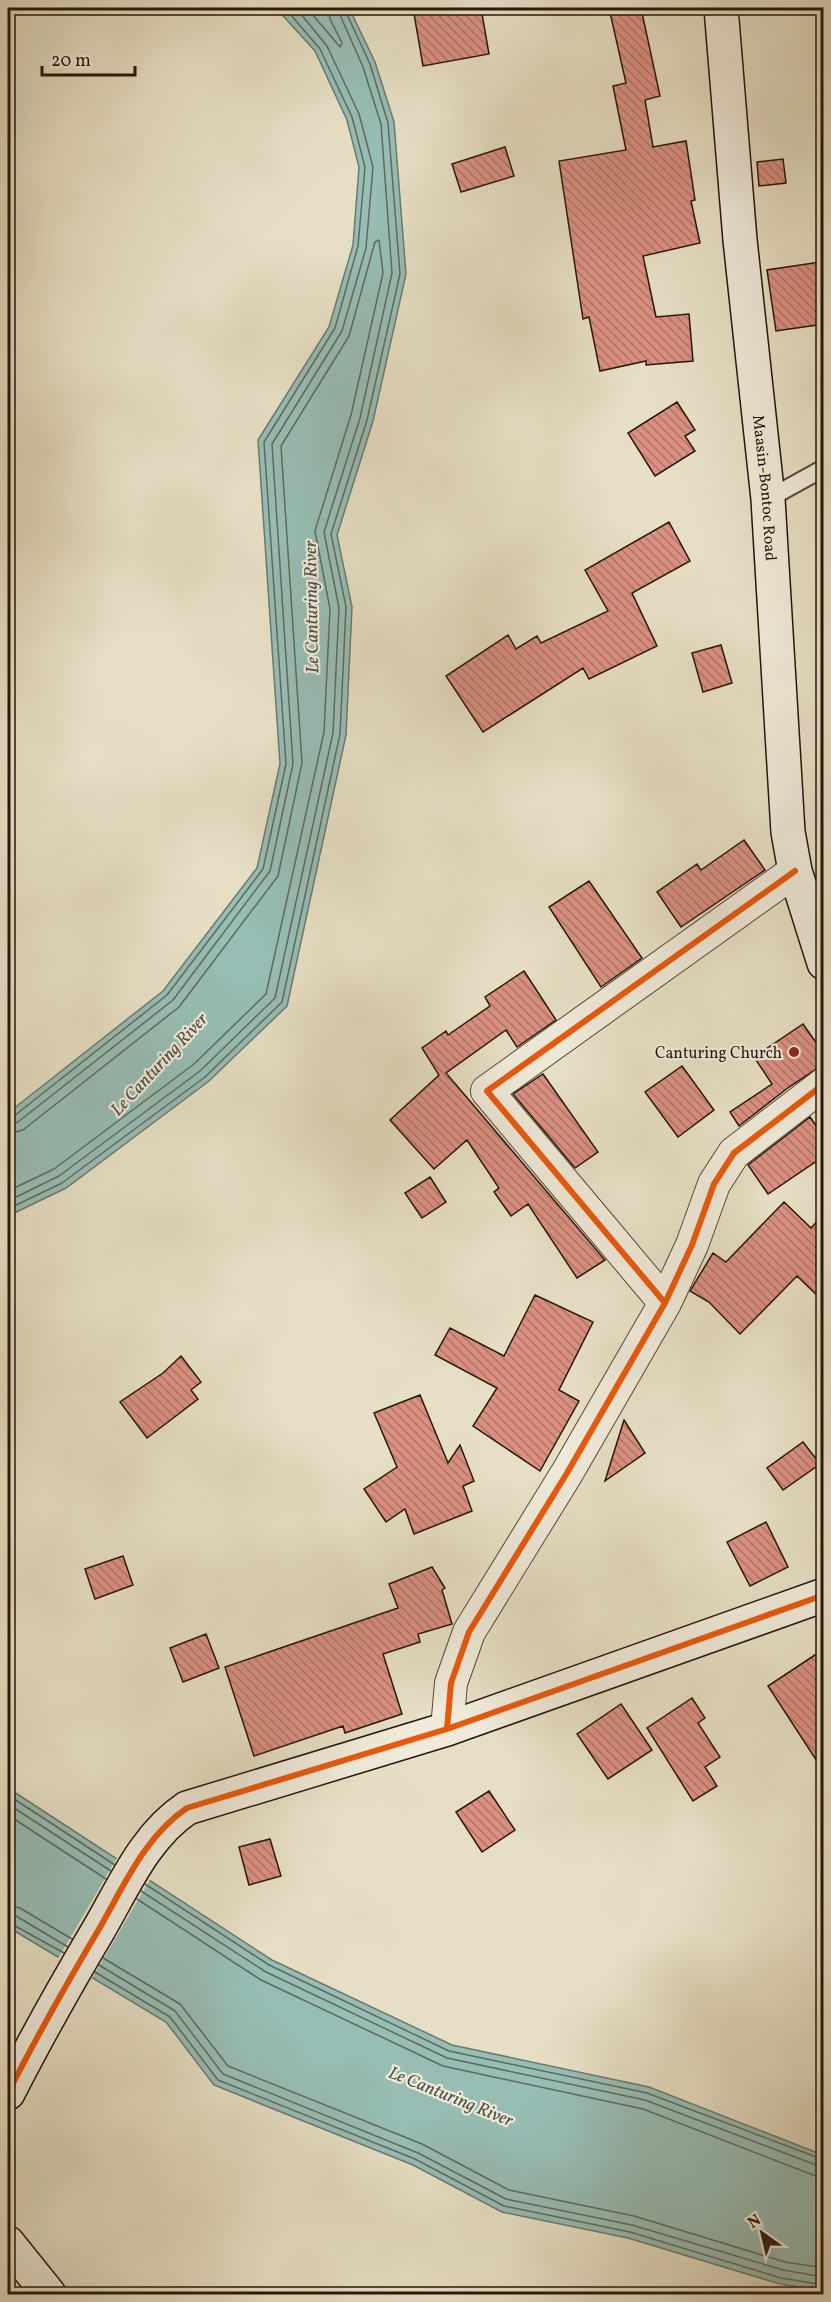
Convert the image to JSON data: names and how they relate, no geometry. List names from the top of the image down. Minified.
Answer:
{"streets":{"street":["Maasin-Bontoc Road"]},"water":["Le Canturing River"],"places":["Canturing Church"],"scale_bar":"20 m","north":"top left"}
